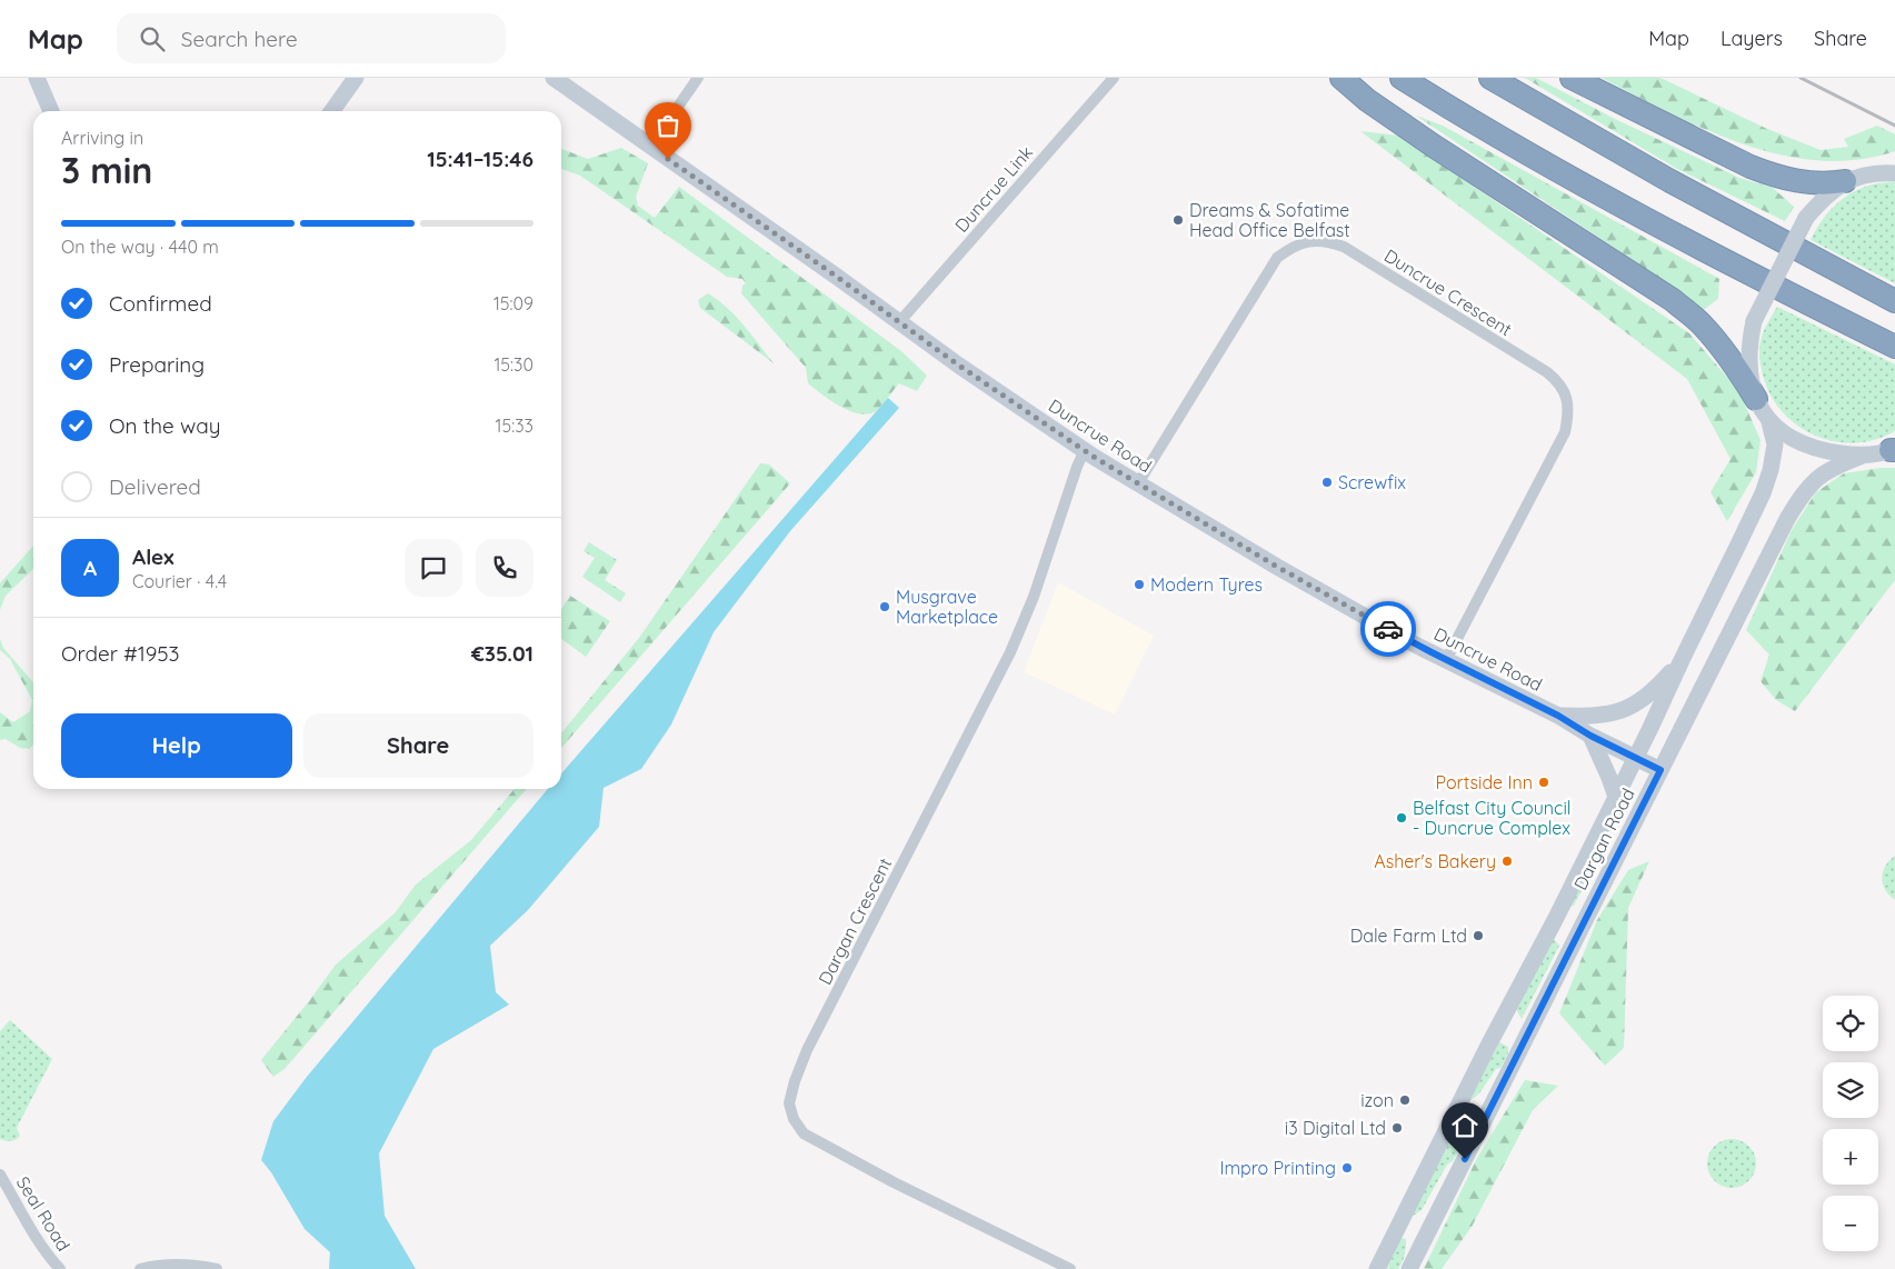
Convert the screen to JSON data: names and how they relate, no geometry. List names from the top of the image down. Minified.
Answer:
{"streets":{"street":["Duncrue Link","Duncrue Crescent","Duncrue Road","Dargan Road","Dargan Crescent","Seal Road"]},"crossings":[["Duncrue Link","Duncrue Road"],["Duncrue Crescent","Duncrue Road"],["Duncrue Road","Dargan Road"],["Duncrue Road","Dargan Crescent"]],"places":["Dreams & Sofatime Head Office Belfast","Screwfix","Modern Tyres","Musgrave Marketplace","Portside Inn","Belfast City Council - Duncrue Complex","Asher's Bakery","Dale Farm Ltd","izon","i3 Digital Ltd","Impro Printing"],"page":{"header":"Map","search":"Search here","nav":["Map","Layers","Share"],"heading":["3 min","Arriving in","15:41–15:46"],"panel":["Alex","Courier · 4.4","Order #1953","€35.01"],"bar":"On the way · 440 m","list":[["Confirmed","15:09"],["Preparing","15:30"],["On the way","15:33"],"Delivered"],"round":"A","buttons":["Help","Share"],"map_buttons":["+","−"]}}
